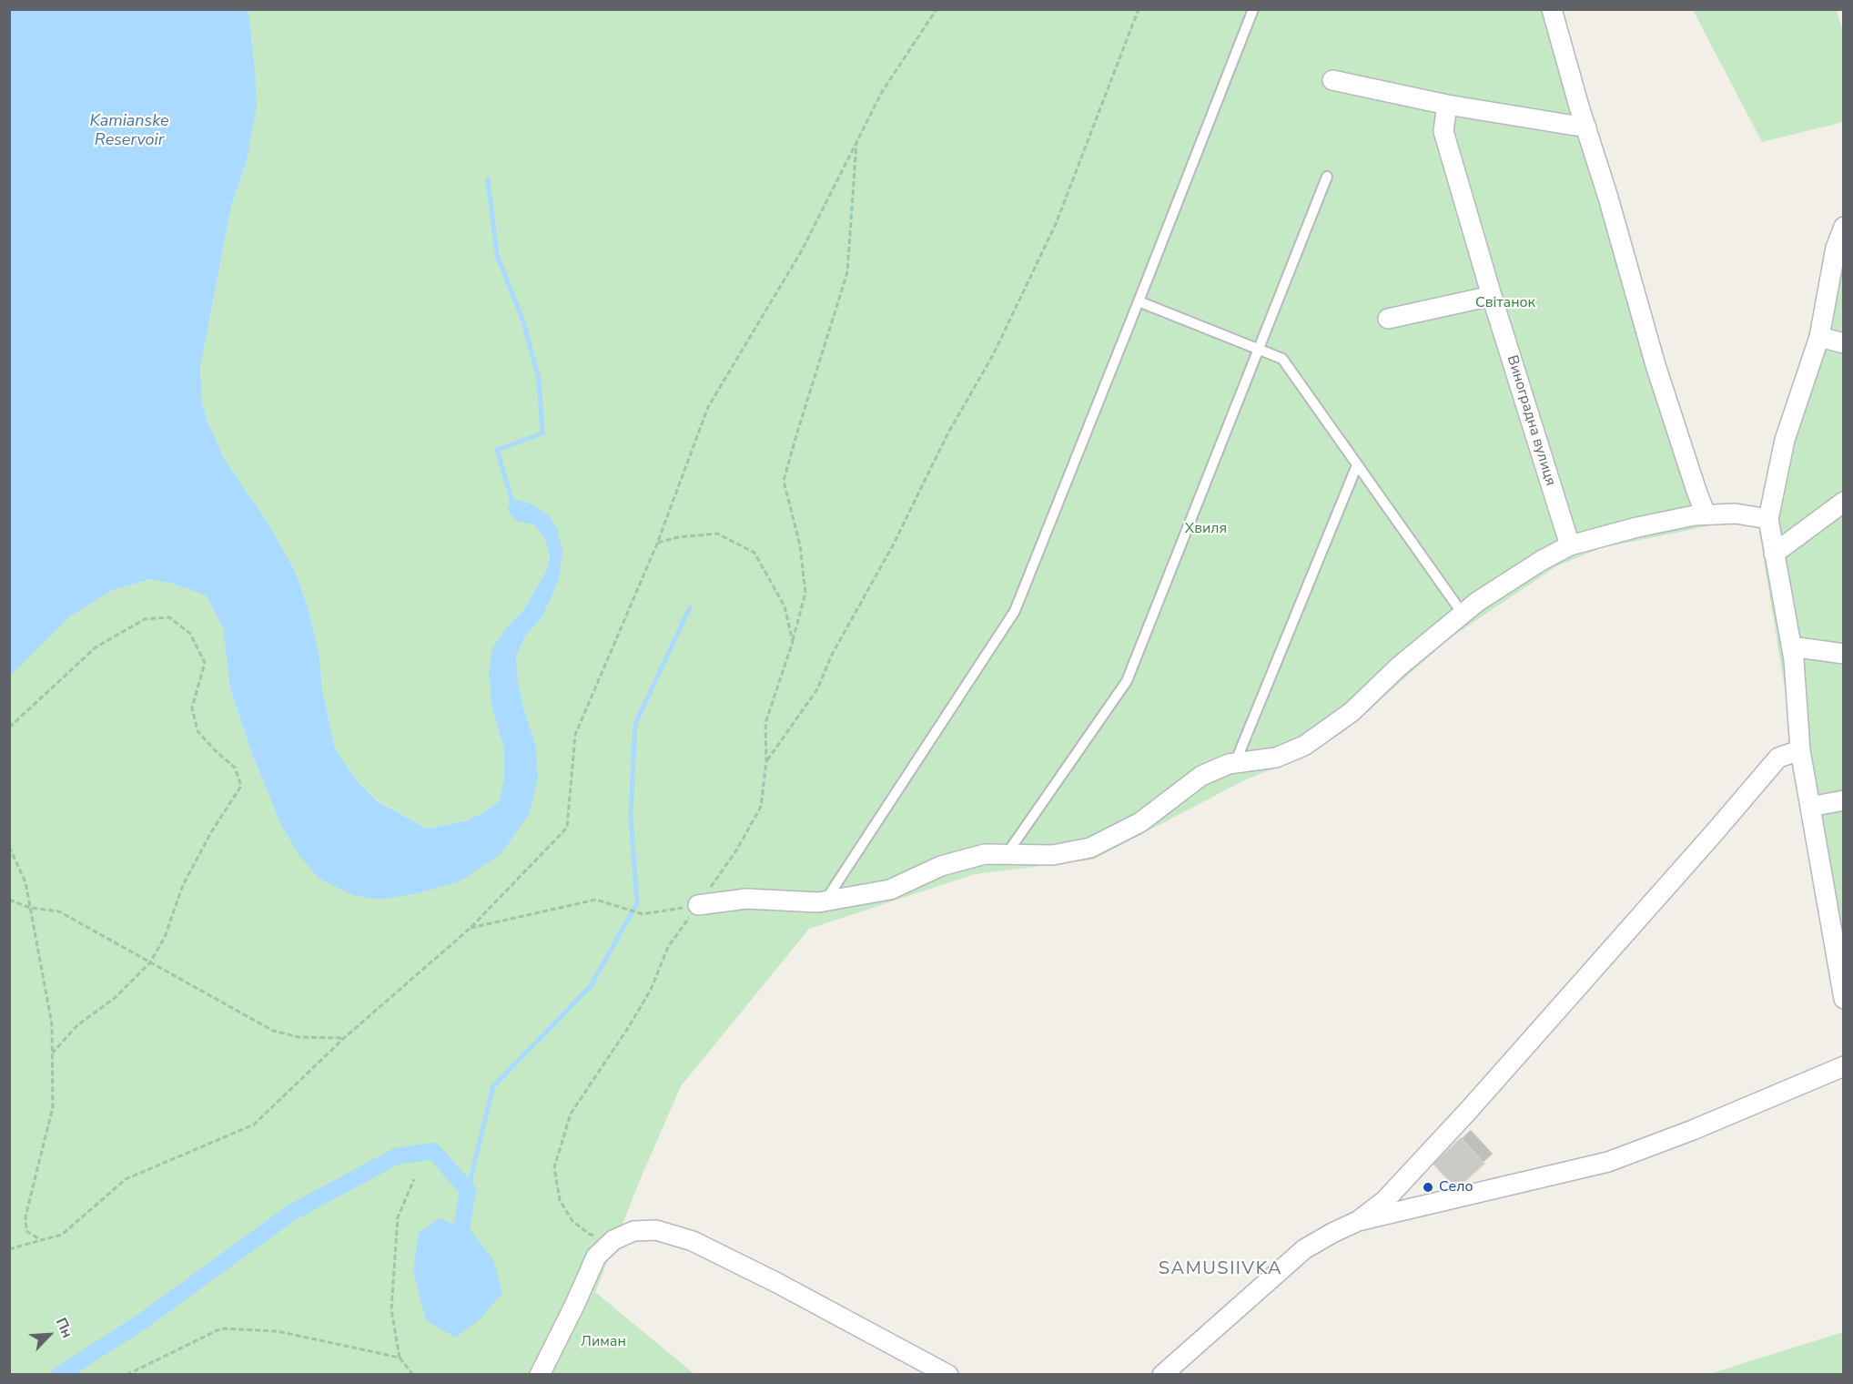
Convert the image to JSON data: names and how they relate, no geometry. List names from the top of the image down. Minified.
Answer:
{"streets":{"street":["Виноградна вулиця"]},"districts":["SAMUSIIVKA"],"water":["Kamianske Reservoir"],"parks":["Світанок","Хвиля","Лиман"],"places":["Село"],"north":"top right"}
